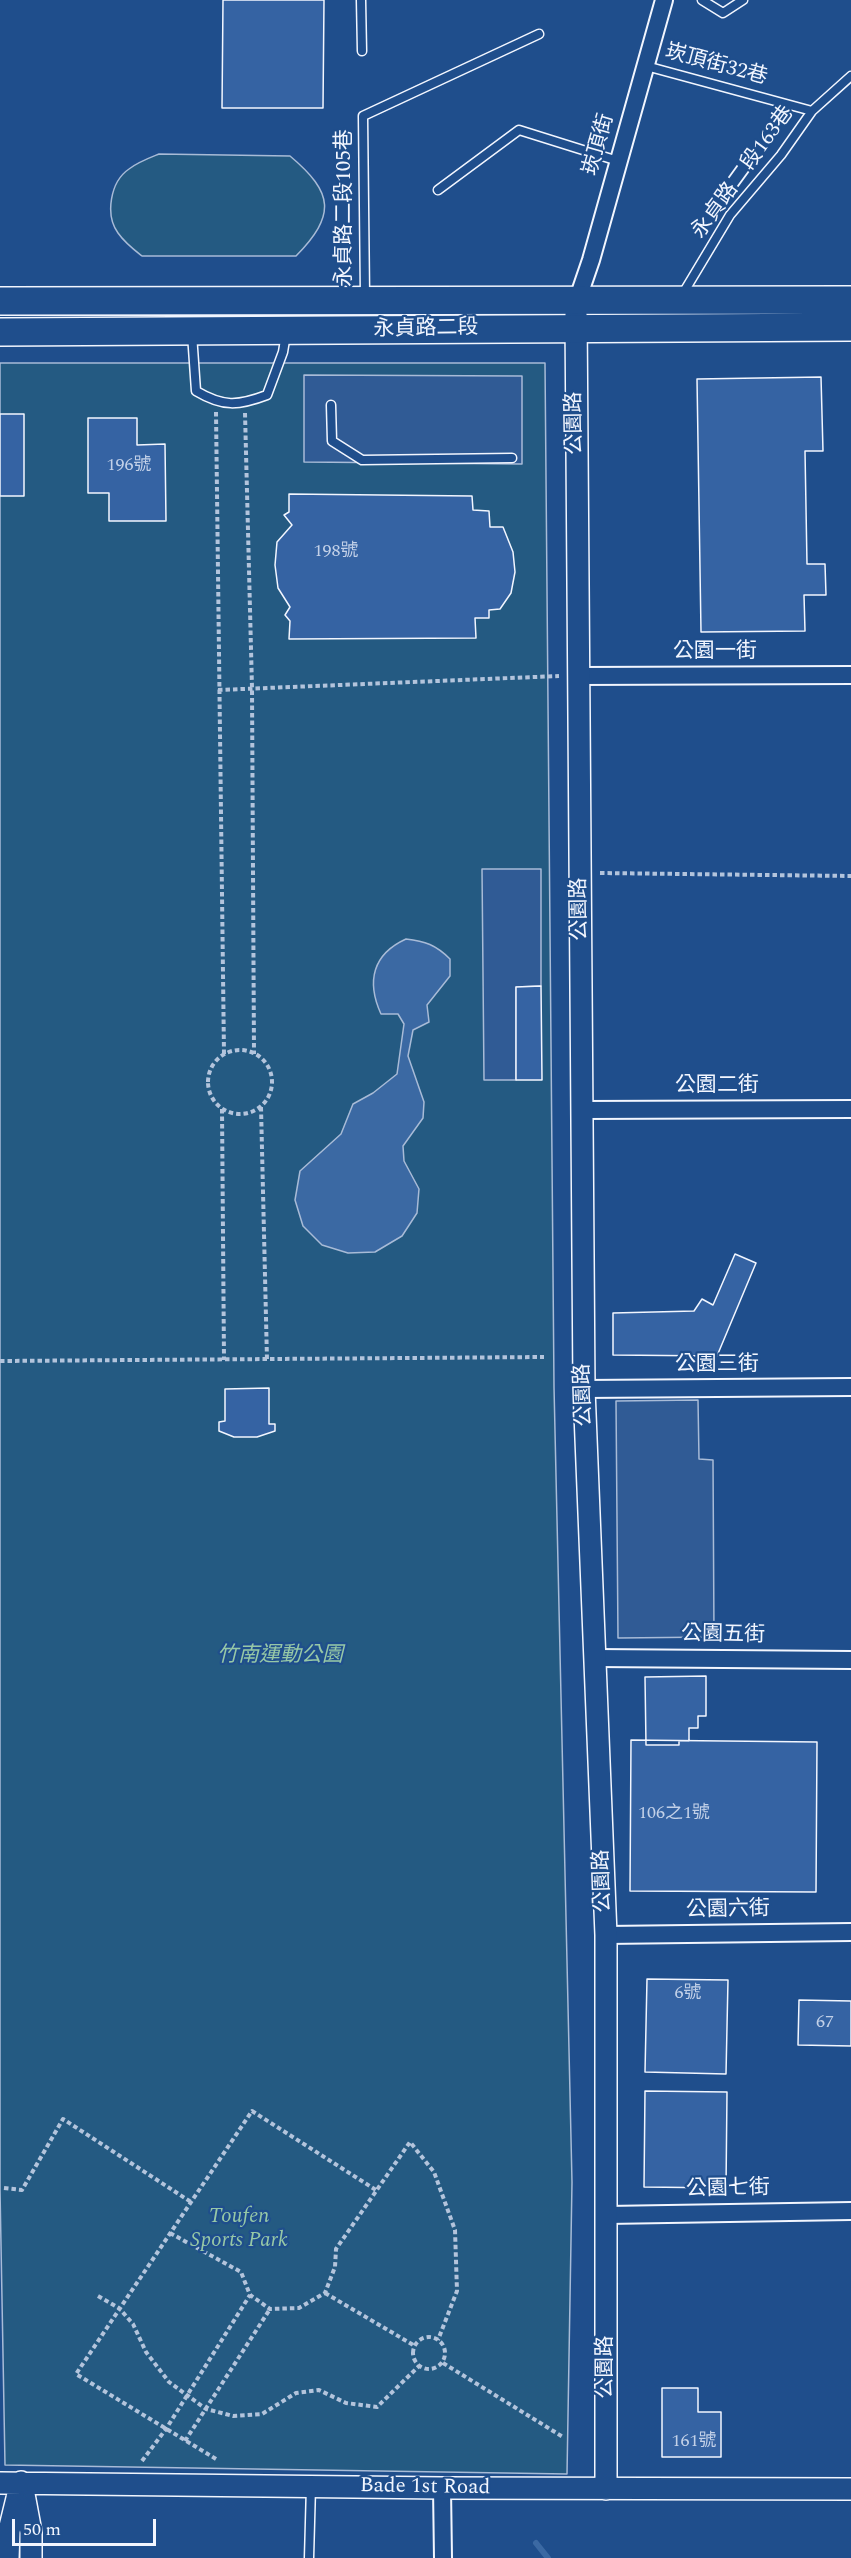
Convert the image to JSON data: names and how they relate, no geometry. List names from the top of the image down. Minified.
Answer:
{"streets":{"main road":["永貞路二段"],"street":["崁頂街","公園路","公園一街","公園二街","公園三街","公園五街","公園六街","公園七街","Bade 1st Road"],"lane":["崁頂街32巷","永貞路二段163巷","永貞路二段105巷"]},"crossings":[["崁頂街32巷","崁頂街"],["崁頂街32巷","永貞路二段163巷"],["崁頂街","永貞路二段"],["崁頂街","公園路"],["永貞路二段163巷","永貞路二段"],["永貞路二段105巷","永貞路二段"],["永貞路二段","公園路"],["公園路","公園一街"],["公園路","公園二街"],["公園路","公園三街"],["公園路","公園五街"],["公園路","公園六街"],["公園路","公園七街"],["公園路","Bade 1st Road"]],"parks":["竹南運動公園","Toufen Sports Park"],"house_numbers":["196號","198號","106之1號","6號","67","161號"],"scale_bar":"50 m"}
